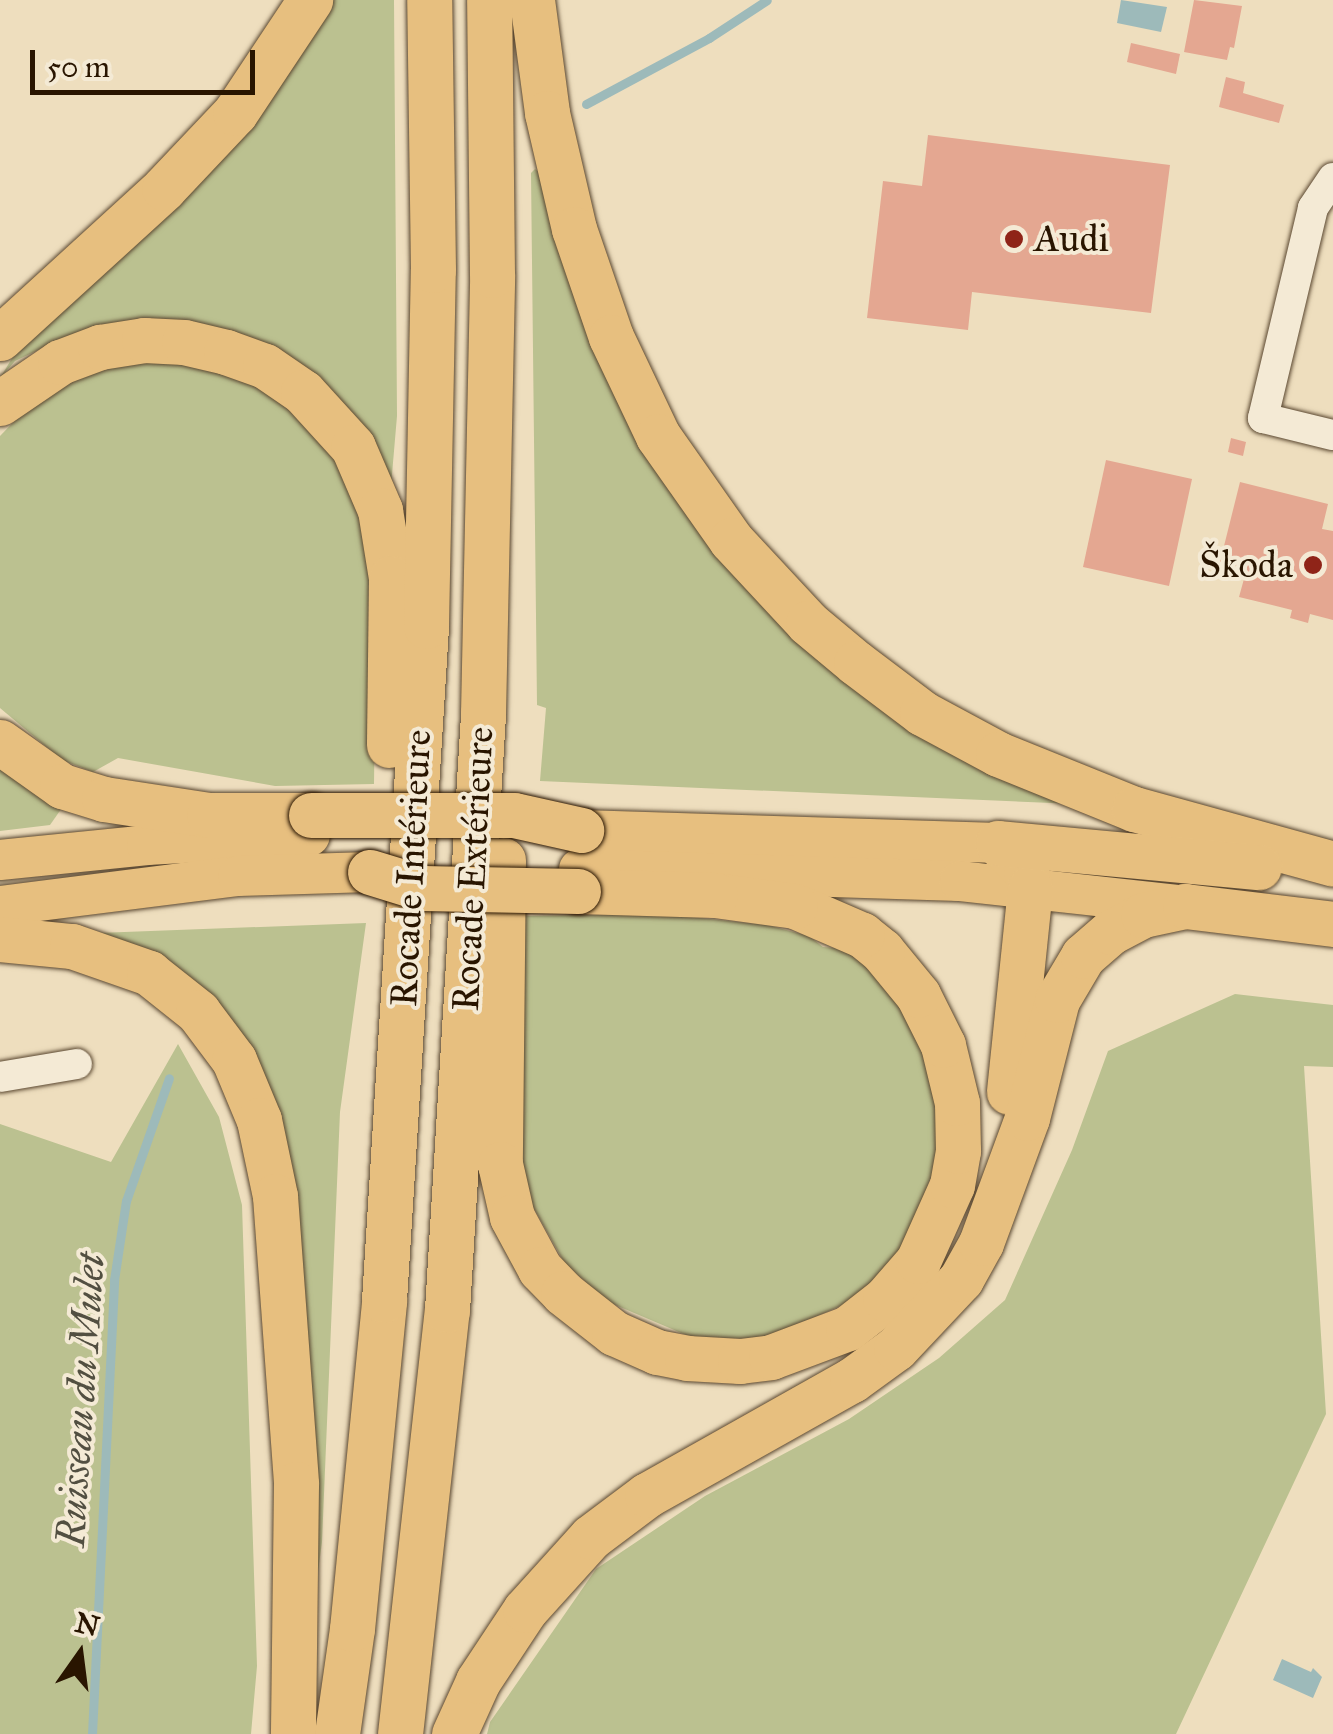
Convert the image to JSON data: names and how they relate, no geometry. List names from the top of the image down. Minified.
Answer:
{"streets":{"highway":["Rocade Intérieure","Rocade Extérieure"]},"water":["Ruisseau du Mulet"],"places":["Audi","Škoda"],"scale_bar":"50 m","north":"top"}
